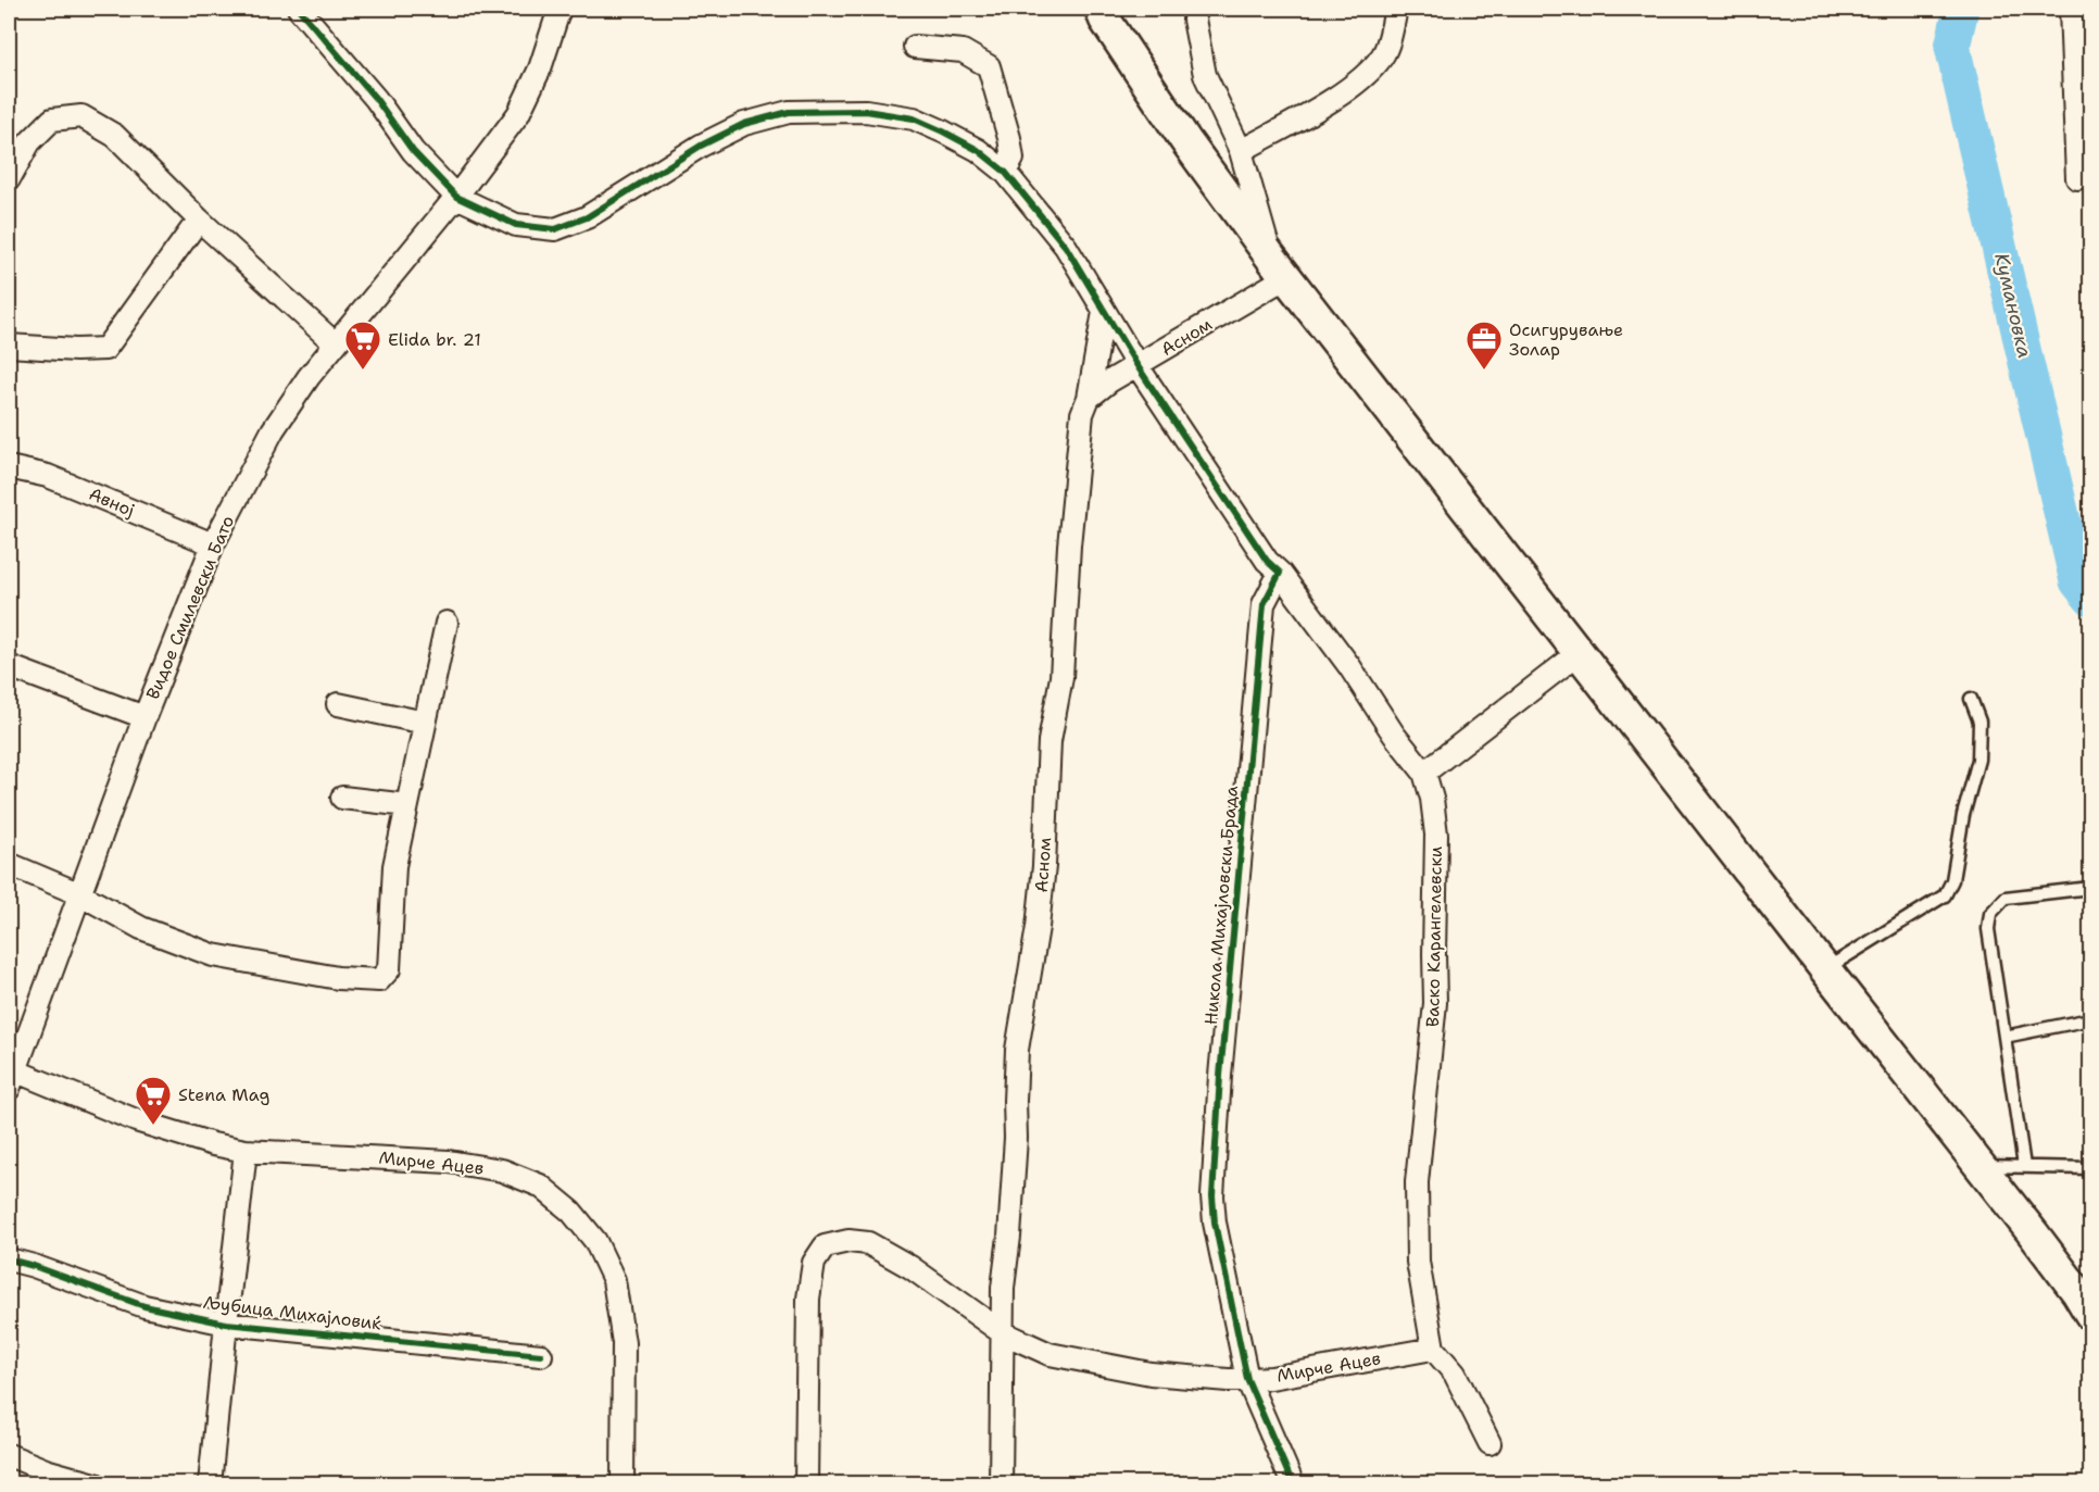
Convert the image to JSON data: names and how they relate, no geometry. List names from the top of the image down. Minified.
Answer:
{"streets":{"street":["Асном","Авној","Видое Смилевски Бато","Никола Михајловски Брада","Васко Карангелевски","Мирче Ацев","Љубица Михајловиќ"]},"crossings":[["Асном","Мирче Ацев"],["Авној","Видое Смилевски Бато"],["Видое Смилевски Бато","Мирче Ацев"],["Никола Михајловски Брада","Васко Карангелевски"],["Никола Михајловски Брада","Мирче Ацев"],["Васко Карангелевски","Мирче Ацев"]],"water":["Кумановка"],"places":{"supermarket":["Elida br. 21","Stena Mag"],"office":["Осигурување Золар"]}}
